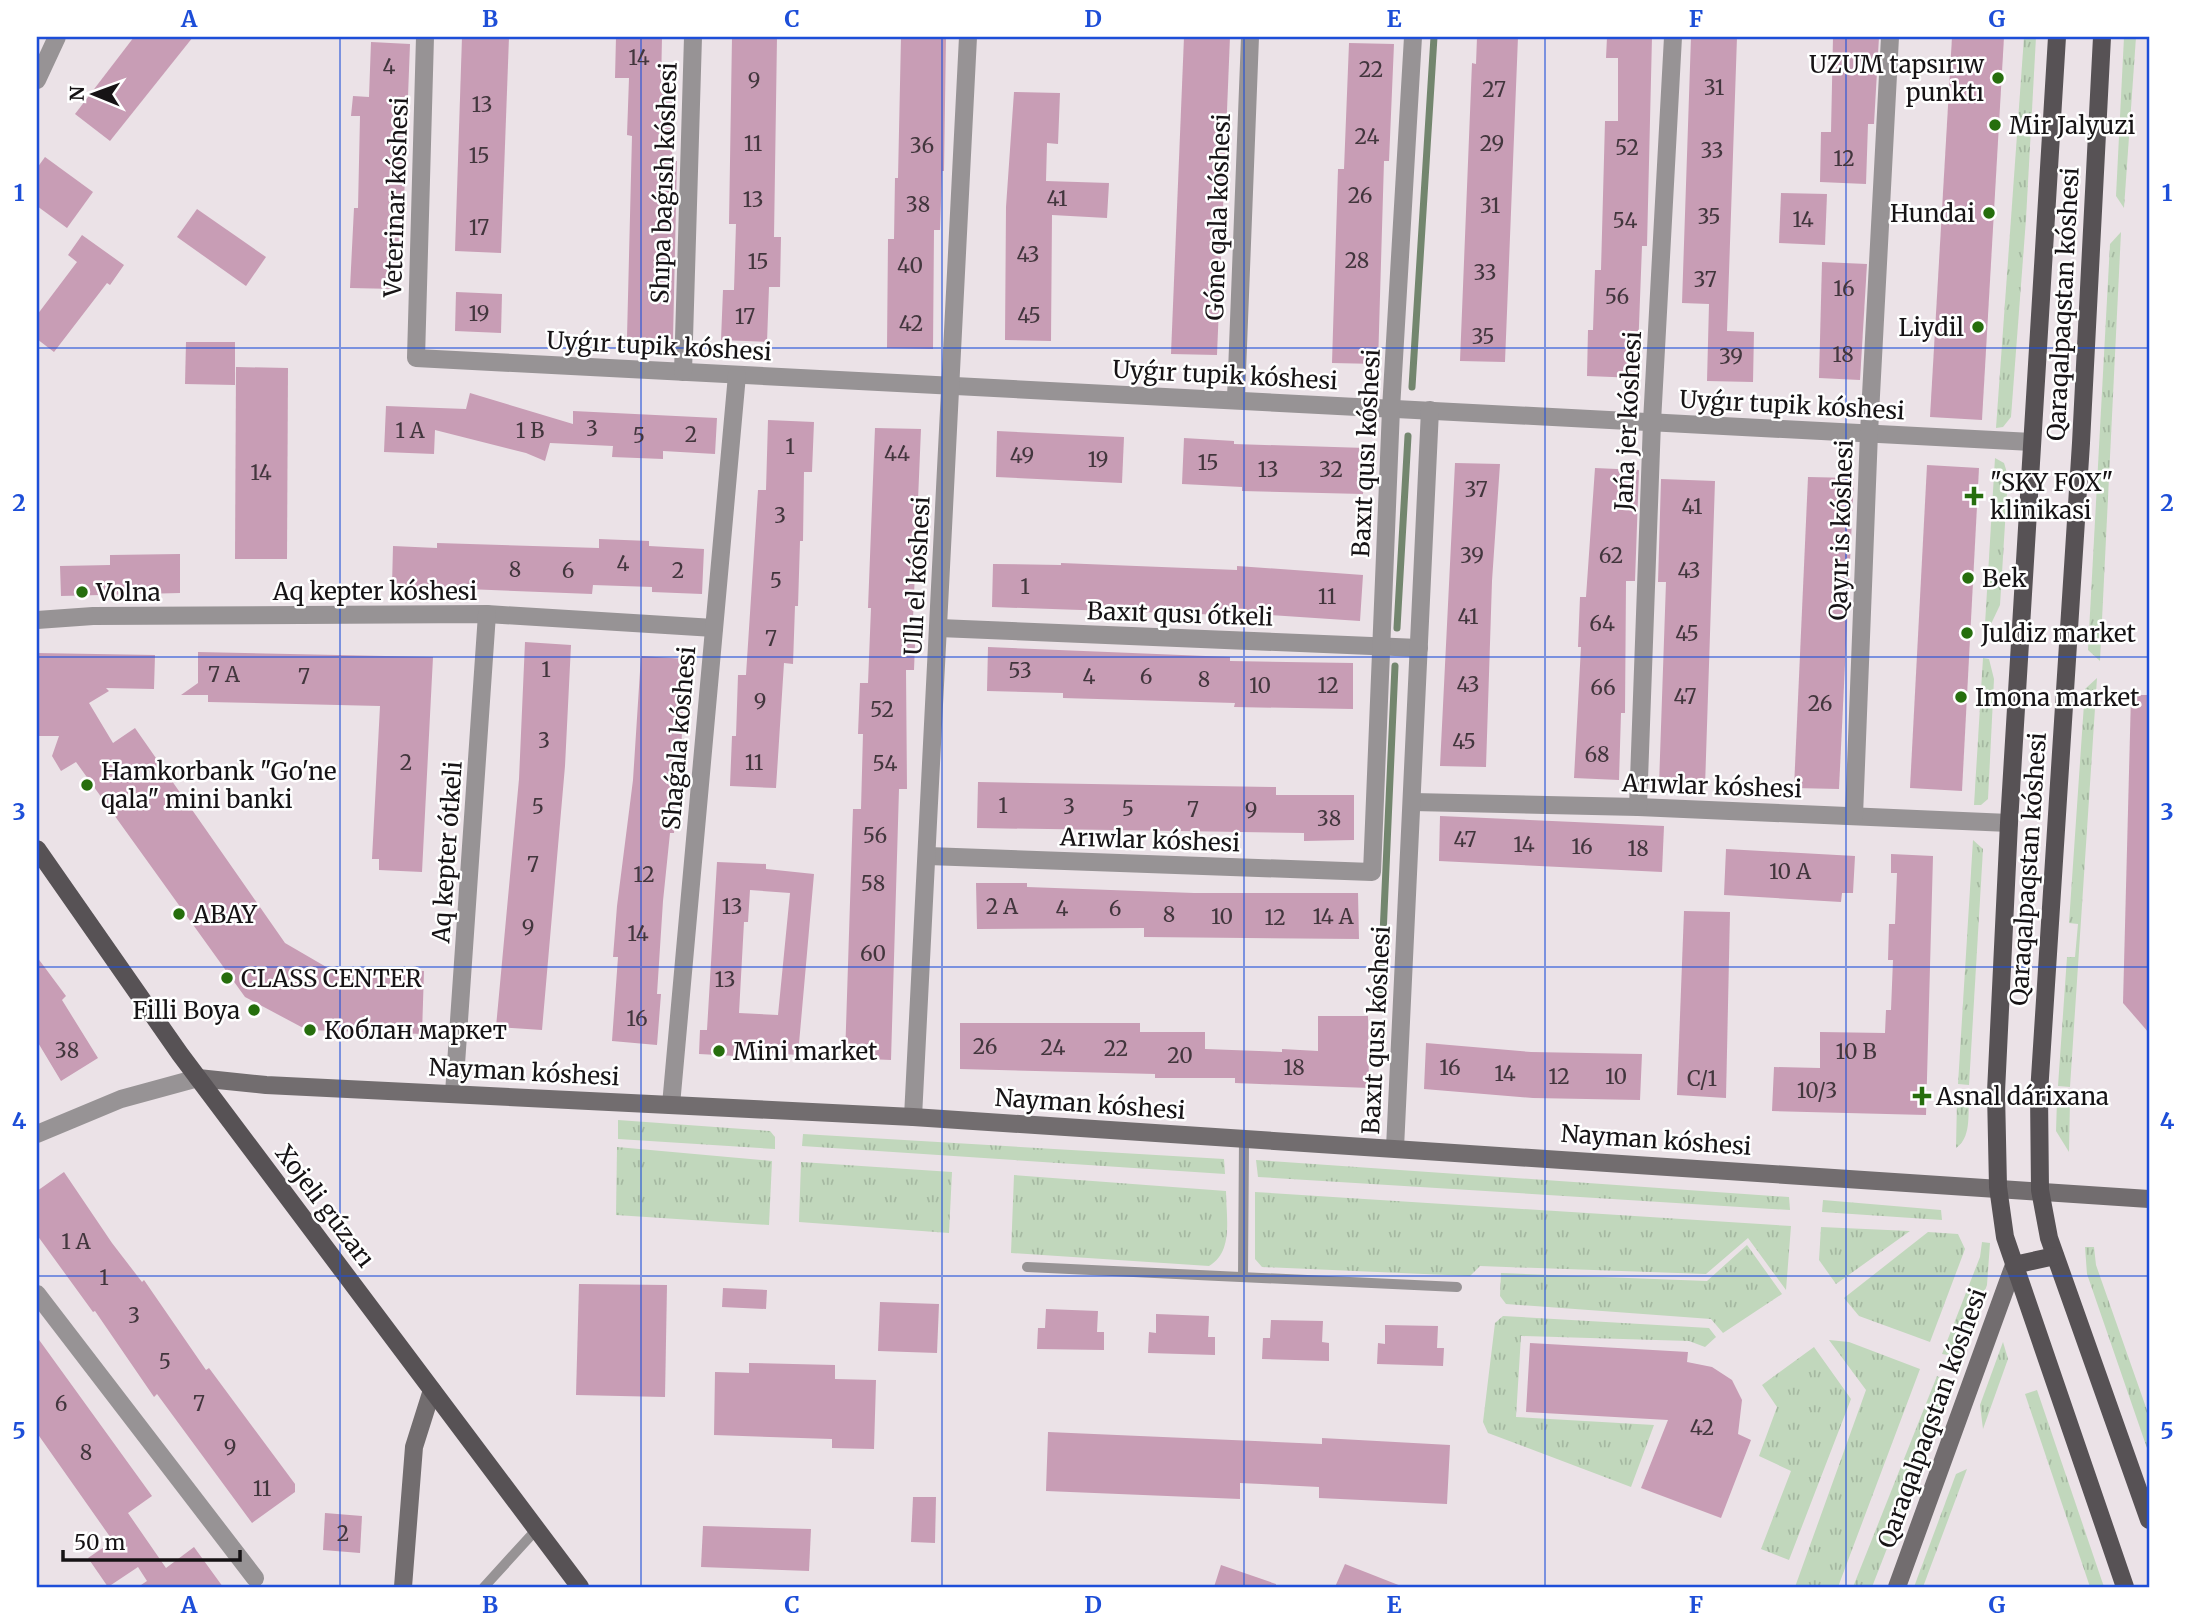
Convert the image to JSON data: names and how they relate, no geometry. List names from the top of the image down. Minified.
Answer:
{"streets":{"main road":["Qaraqalpaqstan kóshesi","Nayman kóshesi","Xojeli gúzarı"],"street":["Shıpa baǵısh kóshesi","Veterinar kóshesi","Góne qala kóshesi","Uyǵır tupik kóshesi","Jańa jer kóshesi","Baxıt qusı kóshesi","Qayır is kóshesi","Ullı el kóshesi","Aq kepter kóshesi","Baxıt qusı ótkeli","Shaǵala kóshesi","Arıwlar kóshesi","Aq kepter ótkeli"]},"crossings":[["Shıpa baǵısh kóshesi","Uyǵır tupik kóshesi"],["Veterinar kóshesi","Uyǵır tupik kóshesi"],["Góne qala kóshesi","Uyǵır tupik kóshesi"],["Qaraqalpaqstan kóshesi","Uyǵır tupik kóshesi"],["Qaraqalpaqstan kóshesi","Arıwlar kóshesi"],["Qaraqalpaqstan kóshesi","Nayman kóshesi"],["Uyǵır tupik kóshesi","Jańa jer kóshesi"],["Uyǵır tupik kóshesi","Baxıt qusı kóshesi"],["Uyǵır tupik kóshesi","Qayır is kóshesi"],["Uyǵır tupik kóshesi","Ullı el kóshesi"],["Uyǵır tupik kóshesi","Shaǵala kóshesi"],["Jańa jer kóshesi","Arıwlar kóshesi"],["Baxıt qusı kóshesi","Baxıt qusı ótkeli"],["Baxıt qusı kóshesi","Arıwlar kóshesi"],["Baxıt qusı kóshesi","Nayman kóshesi"],["Qayır is kóshesi","Arıwlar kóshesi"],["Ullı el kóshesi","Baxıt qusı ótkeli"],["Ullı el kóshesi","Arıwlar kóshesi"],["Ullı el kóshesi","Nayman kóshesi"],["Aq kepter kóshesi","Shaǵala kóshesi"],["Aq kepter kóshesi","Aq kepter ótkeli"],["Shaǵala kóshesi","Nayman kóshesi"],["Aq kepter ótkeli","Nayman kóshesi"],["Nayman kóshesi","Xojeli gúzarı"]],"places":{"other":["UZUM tapsırıw punktı","Mir Jalyuzi","Hundai","Liydil","Bek","Volna","Juldiz market","Imona market","Hamkorbank \"Go'ne qala\" mini banki","ABAY","CLASS CENTER","Filli Boya","Коблан маркет","Mini market"],"health":["\"SKY FOX\" klinikasi","Asnal dárixana"]},"house_numbers":["14","4","22","9","31","27","13","24","11","29","36","52","33","15","12","26","41","13","38","31","35","14","54","17","43","28","15","40","33","37","16","56","19","45","17","42","35","18","39","3","1 А","1 В","2","5","1","44","49","19","15","13","32","14","37","41","3","39","62","4","8","6","2","43","5","1","11","41","64","45","7","1","53","7 А","7","4","6","8","43","10","12","66","47","9","26","52","3","45","68","2","11","54","1","5","3","5","7","9","38","56","47","14","16","18","7","10 А","12","58","13","2 А","4","6","8","10","14 А","12","9","14","60","13","16","26","24","22","38","10 В","20","18","16","14","12","10","С/1","10/3","1 А","1","3","5","6","7","42","9","8","11","2"],"scale_bar":"50 m","north":"left","grid":{"columns":["A","B","C","D","E","F","G"],"rows":["1","2","3","4","5"]}}
